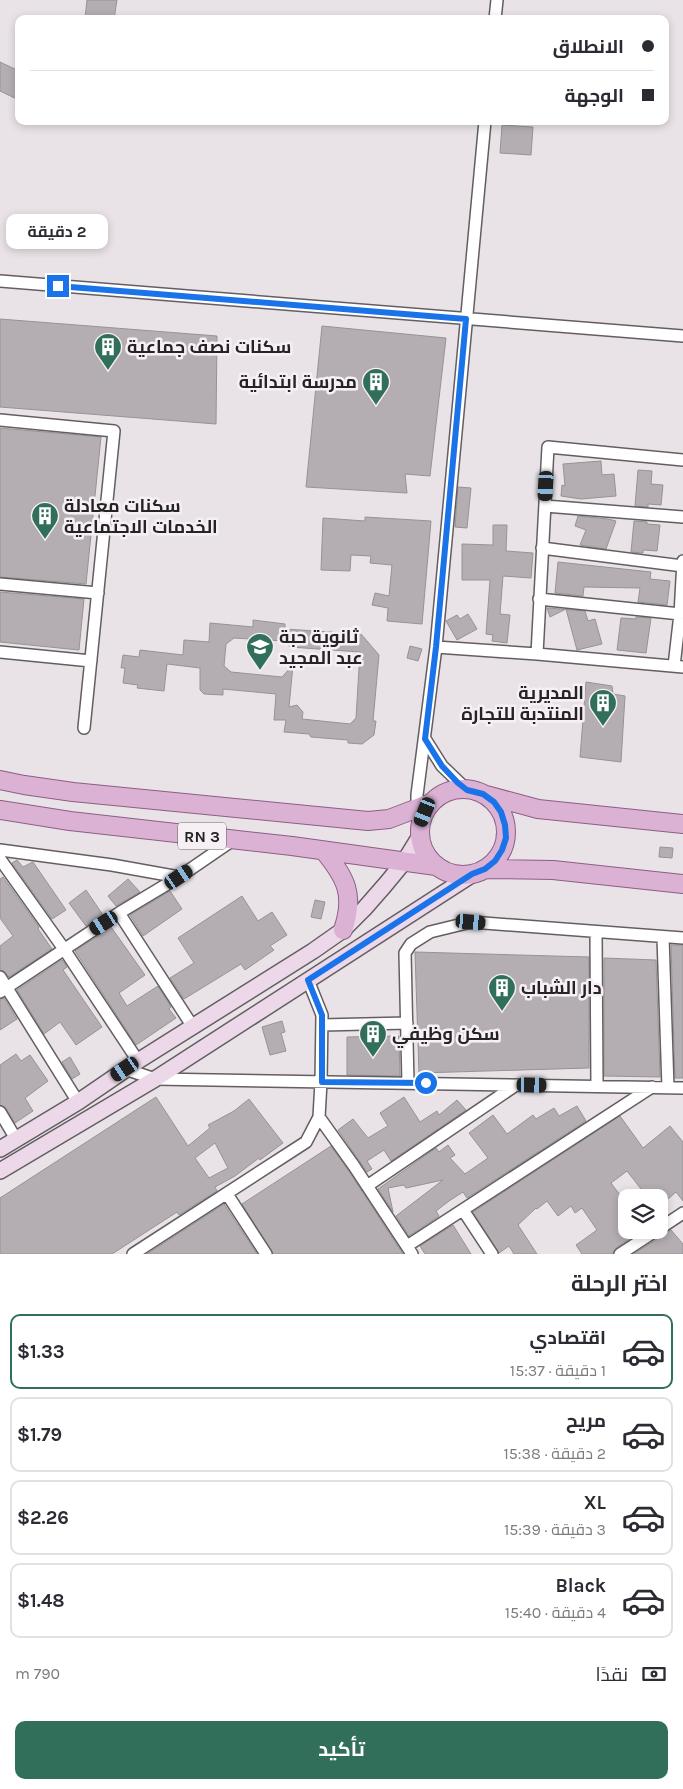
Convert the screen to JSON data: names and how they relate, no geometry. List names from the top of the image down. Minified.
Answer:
{"streets":{"main road":["RN 3"]},"places":{"building":["سكنات نصف جماعية","مدرسة ابتدائية","سكنات معادلة الخدمات الاجتماعية","المديرية المنتدبة للتجارة","دار الشباب","سكن وظيفي"],"school or university":["ثانوية حبة عبد المجيد"]},"page":{"banner":["الانطلاق","الوجهة"],"bubble":"2 دقيقة","heading":"اختر الرحلة","list":[{"name":"اقتصادي","note":"1 دقيقة · 15:37","value":"$1.33"},{"name":"مريح","note":"2 دقيقة · 15:38","value":"$1.79"},{"name":"XL","note":"3 دقيقة · 15:39","value":"$2.26"},{"name":"Black","note":"4 دقيقة · 15:40","value":"$1.48"}],"pay":["نقدًا","790 m"],"buttons":"تأكيد"}}
